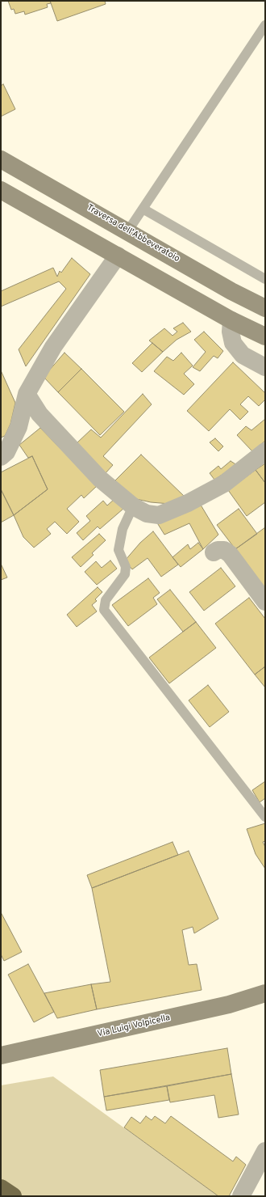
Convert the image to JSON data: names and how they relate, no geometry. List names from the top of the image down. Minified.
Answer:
{"streets":{"street":["Traversa dell'Abbeveratoio","Via Luigi Volpicella"]}}
